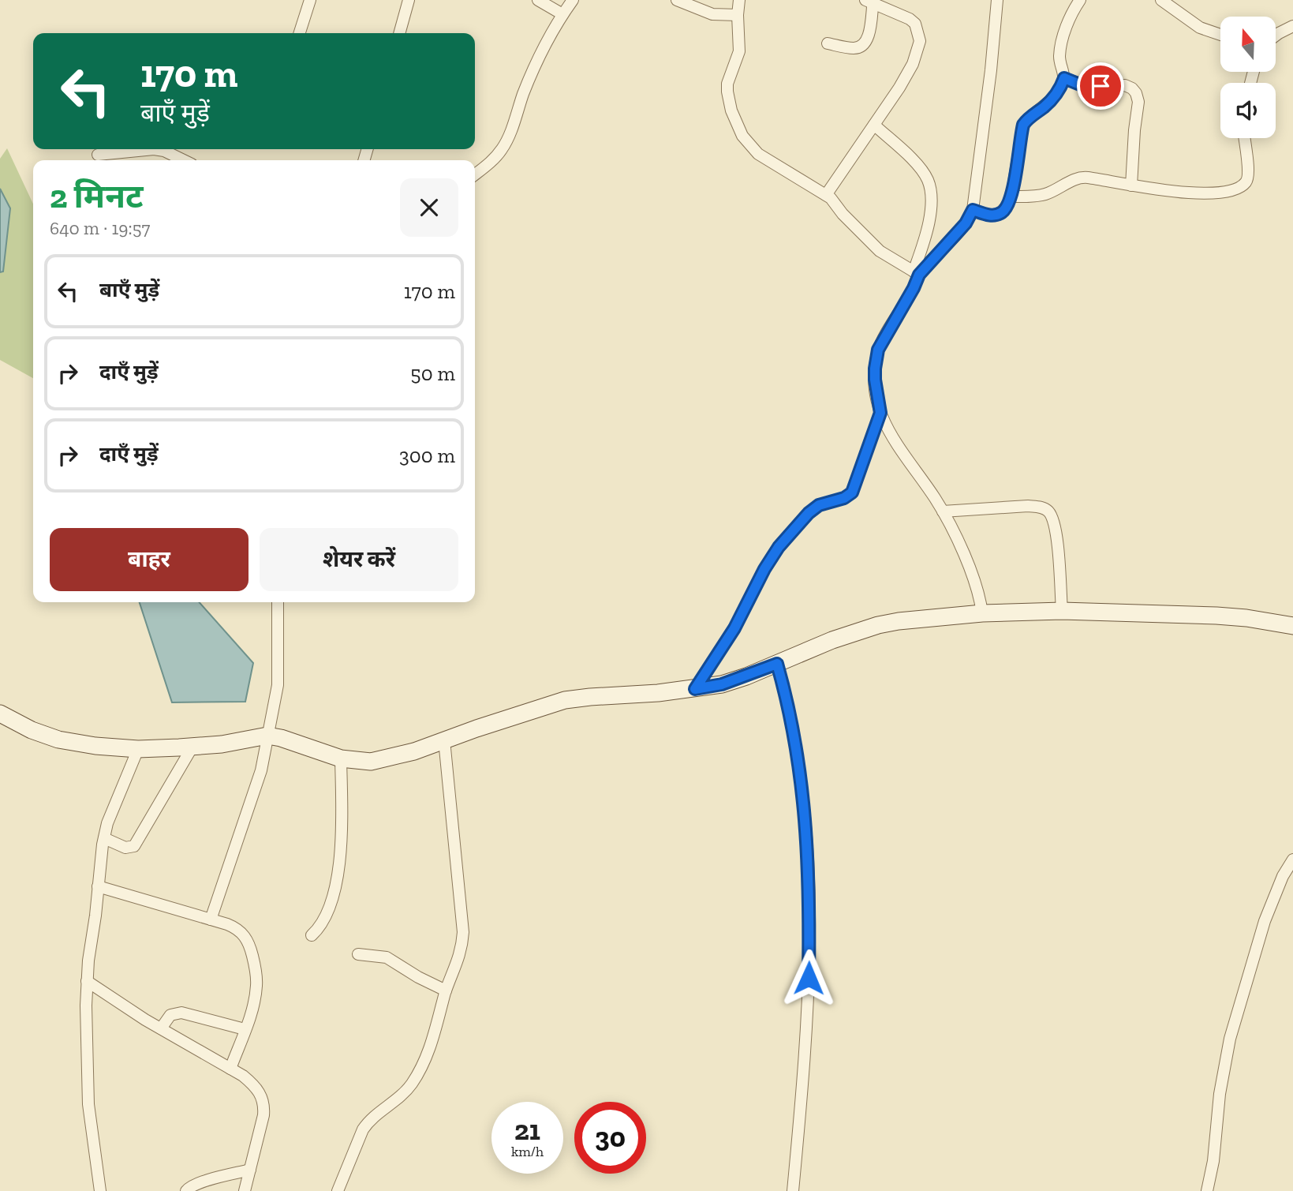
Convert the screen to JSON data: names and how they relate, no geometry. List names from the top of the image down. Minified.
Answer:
{"north":"top","page":{"turn":["170 m","बाएँ मुड़ें"],"heading":["2 मिनट","640 m · 19:57"],"list":[{"name":"बाएँ मुड़ें","value":"170 m"},{"name":"दाएँ मुड़ें","value":"50 m"},{"name":"दाएँ मुड़ें","value":"300 m"}],"buttons":["बाहर","शेयर करें"],"speed":"21 km/h","limit":"30"}}
